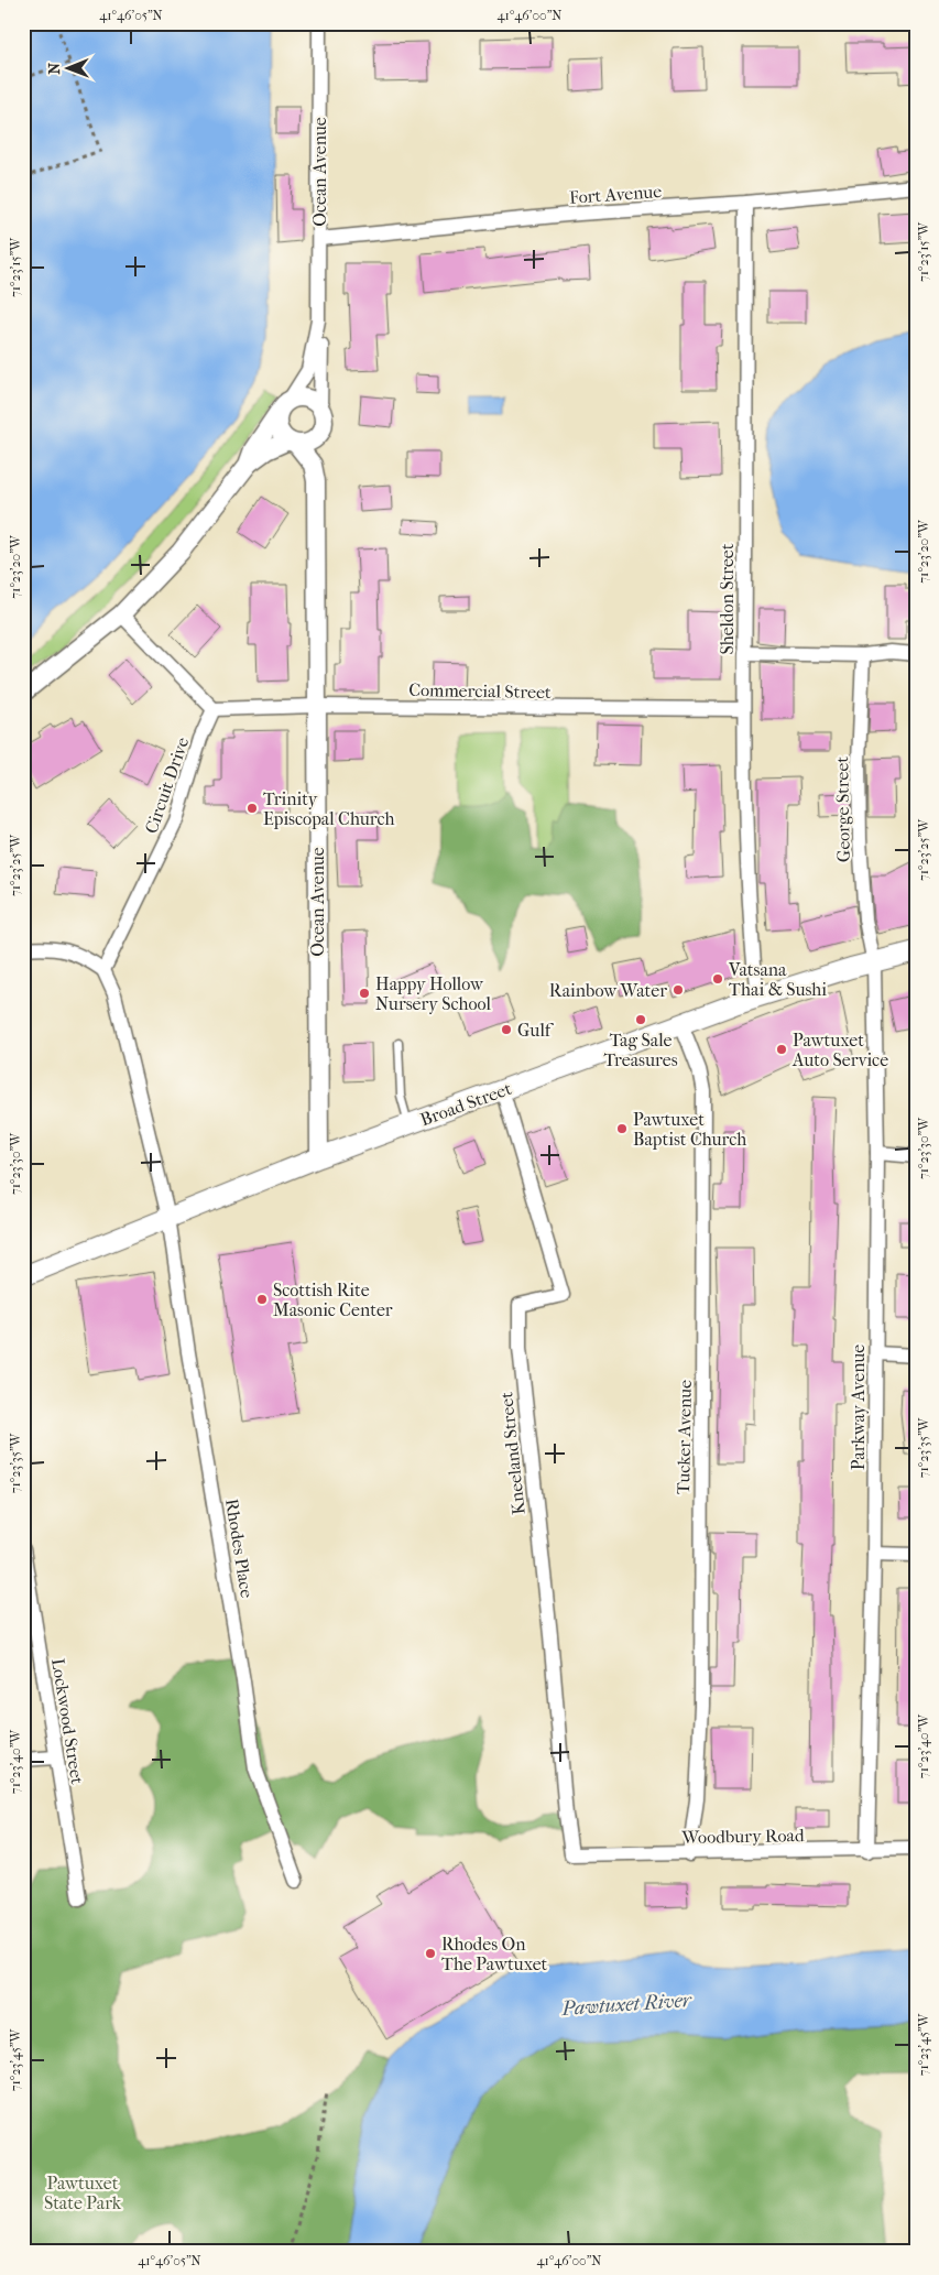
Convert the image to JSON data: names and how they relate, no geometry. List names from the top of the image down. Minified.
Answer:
{"streets":{"main road":["Broad Street"],"street":["Ocean Avenue","Fort Avenue","Sheldon Street","Commercial Street","Circuit Drive","George Street","Parkway Avenue","Tucker Avenue","Kneeland Street","Rhodes Place","Lockwood Street","Woodbury Road"]},"crossings":[["Ocean Avenue","Fort Avenue"],["Ocean Avenue","Commercial Street"],["Ocean Avenue","Broad Street"],["Fort Avenue","Sheldon Street"],["Sheldon Street","Commercial Street"],["Sheldon Street","Broad Street"],["Commercial Street","Circuit Drive"],["George Street","Broad Street"],["George Street","Parkway Avenue"],["Broad Street","Parkway Avenue"],["Broad Street","Tucker Avenue"],["Broad Street","Kneeland Street"],["Broad Street","Rhodes Place"],["Parkway Avenue","Woodbury Road"],["Tucker Avenue","Woodbury Road"],["Kneeland Street","Woodbury Road"]],"water":["Pawtuxet River"],"parks":["Pawtuxet State Park"],"places":["Trinity Episcopal Church","Vatsana Thai & Sushi","Rainbow Water","Happy Hollow Nursery School","Tag Sale Treasures","Gulf","Pawtuxet Auto Service","Pawtuxet Baptist Church","Scottish Rite Masonic Center","Rhodes On The Pawtuxet"],"north":"left","coordinates":["41°46'05\"N","41°46'00\"N","71°23'15\"W","71°23'20\"W","71°23'25\"W","71°23'30\"W","71°23'35\"W","71°23'40\"W","71°23'45\"W"]}
